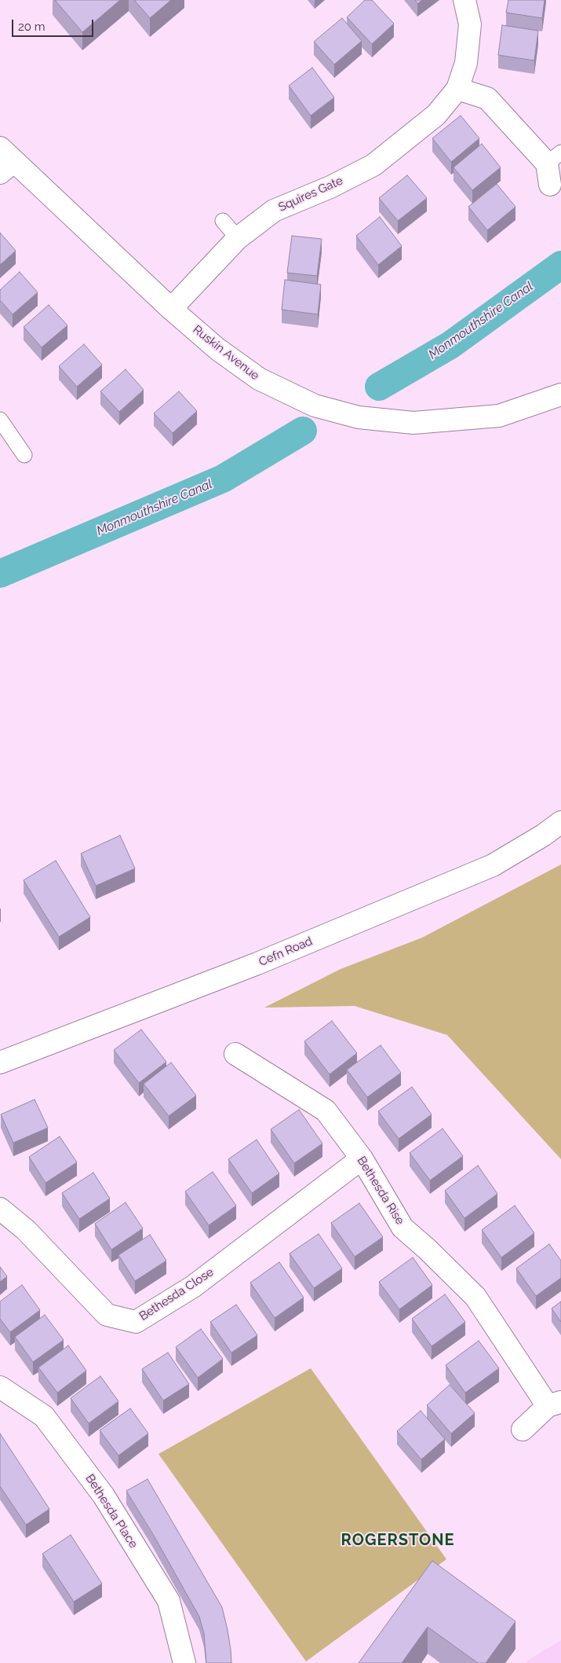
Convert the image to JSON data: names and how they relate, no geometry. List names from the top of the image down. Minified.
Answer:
{"streets":{"street":["Squires Gate","Ruskin Avenue","Cefn Road","Bethesda Rise","Bethesda Close","Bethesda Place"]},"crossings":[["Squires Gate","Ruskin Avenue"],["Bethesda Rise","Bethesda Close"]],"districts":["ROGERSTONE"],"water":["Monmouthshire Canal"],"scale_bar":"20 m"}
